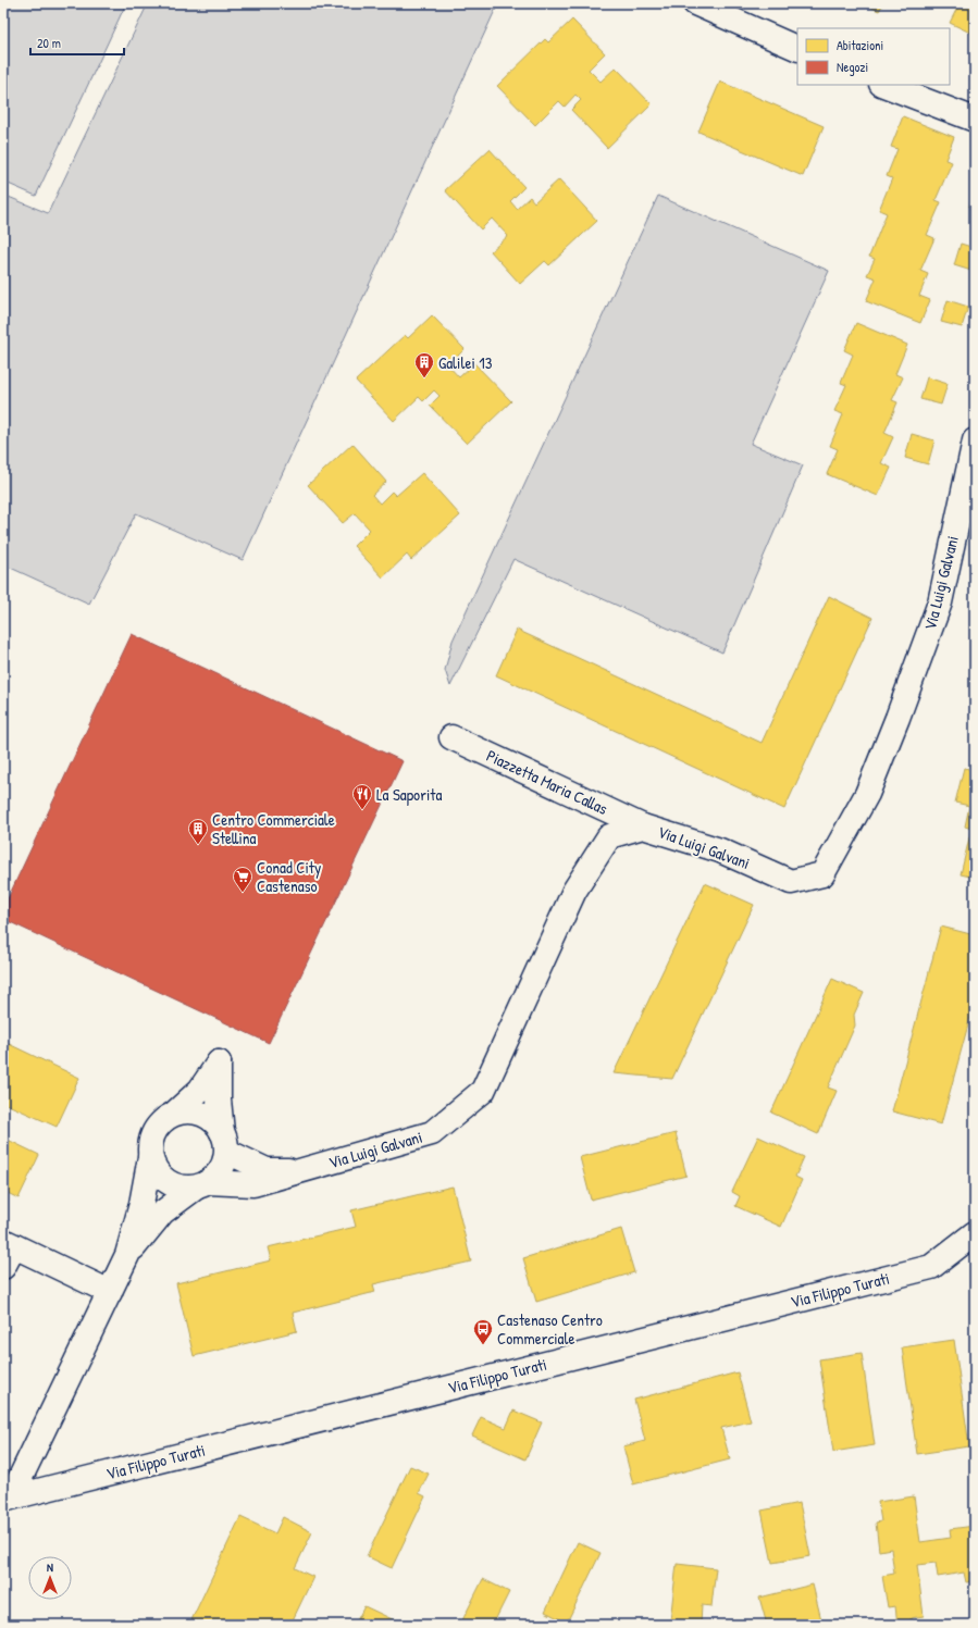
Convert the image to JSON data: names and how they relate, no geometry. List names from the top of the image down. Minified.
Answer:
{"streets":{"street":["Via Luigi Galvani","Piazzetta Maria Callas","Via Filippo Turati"]},"crossings":[["Via Luigi Galvani","Piazzetta Maria Callas"]],"places":{"building":["Galilei 13","Centro Commerciale Stellina"],"restaurant":["La Saporita"],"supermarket":["Conad City Castenaso"],"bus stop":["Castenaso Centro Commerciale"]},"legend":["Abitazioni","Negozi"],"scale_bar":"20 m","north":"top"}
